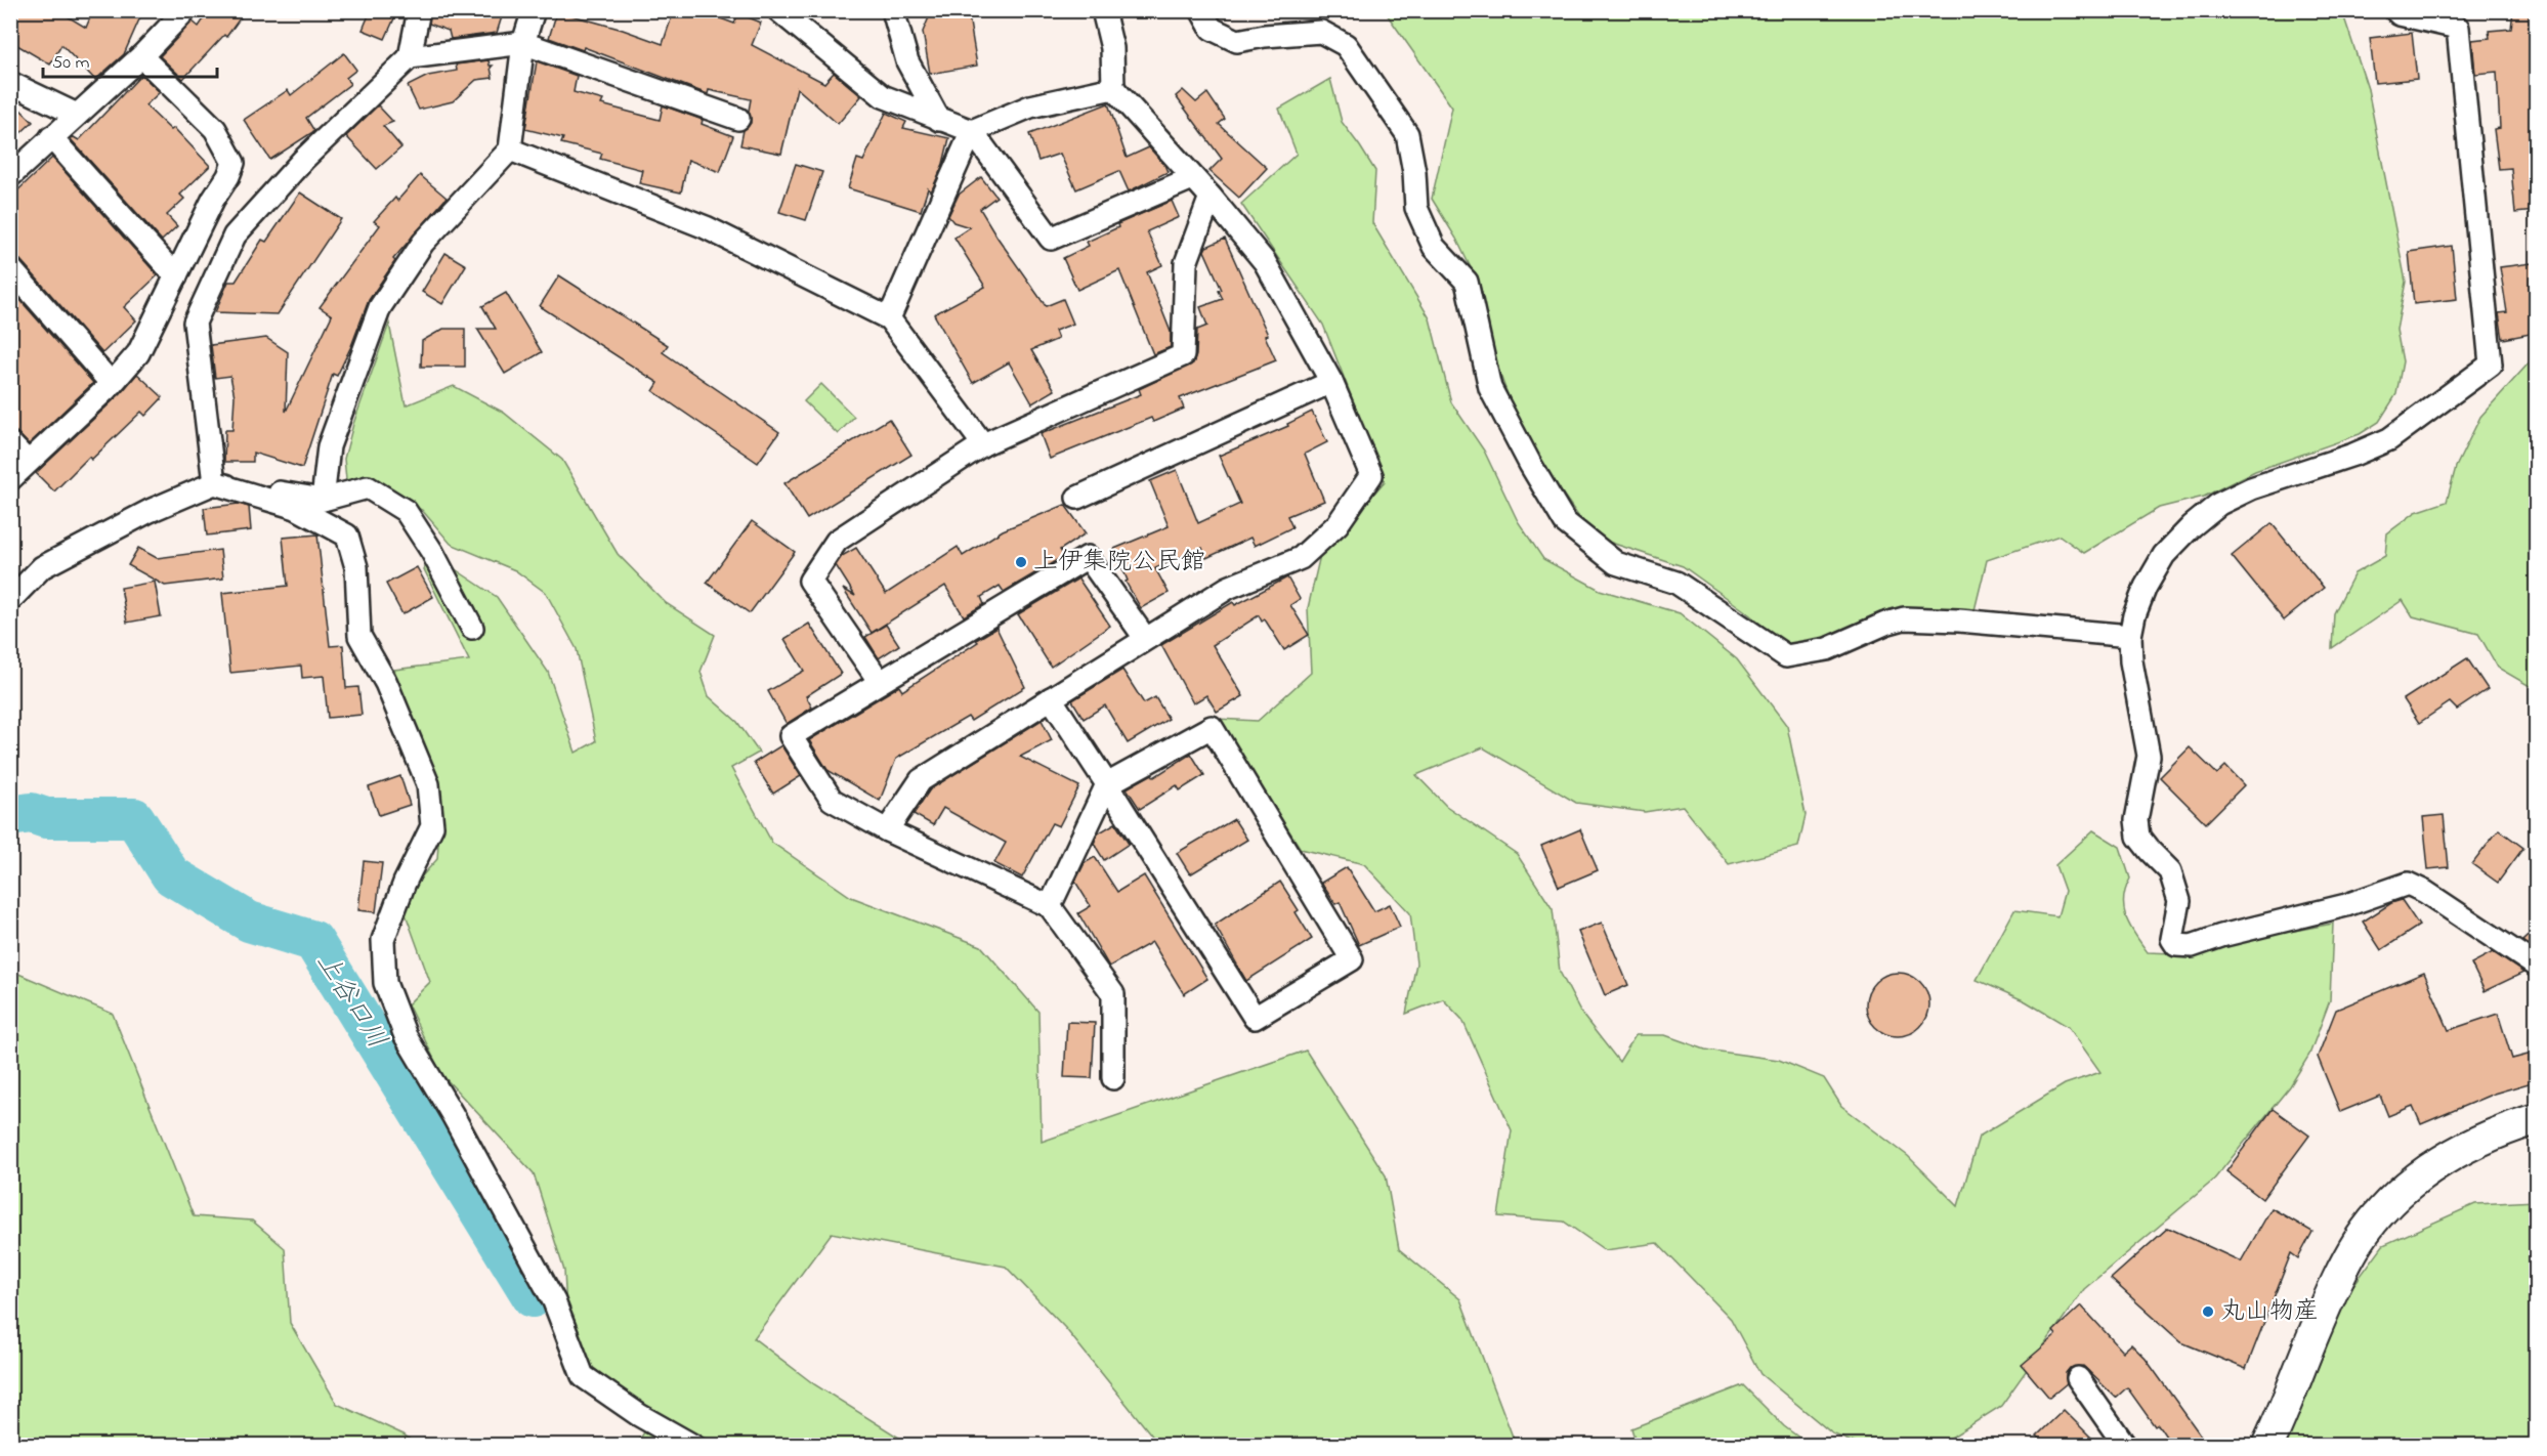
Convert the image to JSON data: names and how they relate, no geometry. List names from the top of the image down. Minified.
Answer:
{"water":["上谷口川"],"places":["上伊集院公民館","丸山物産"],"scale_bar":"50 m"}
